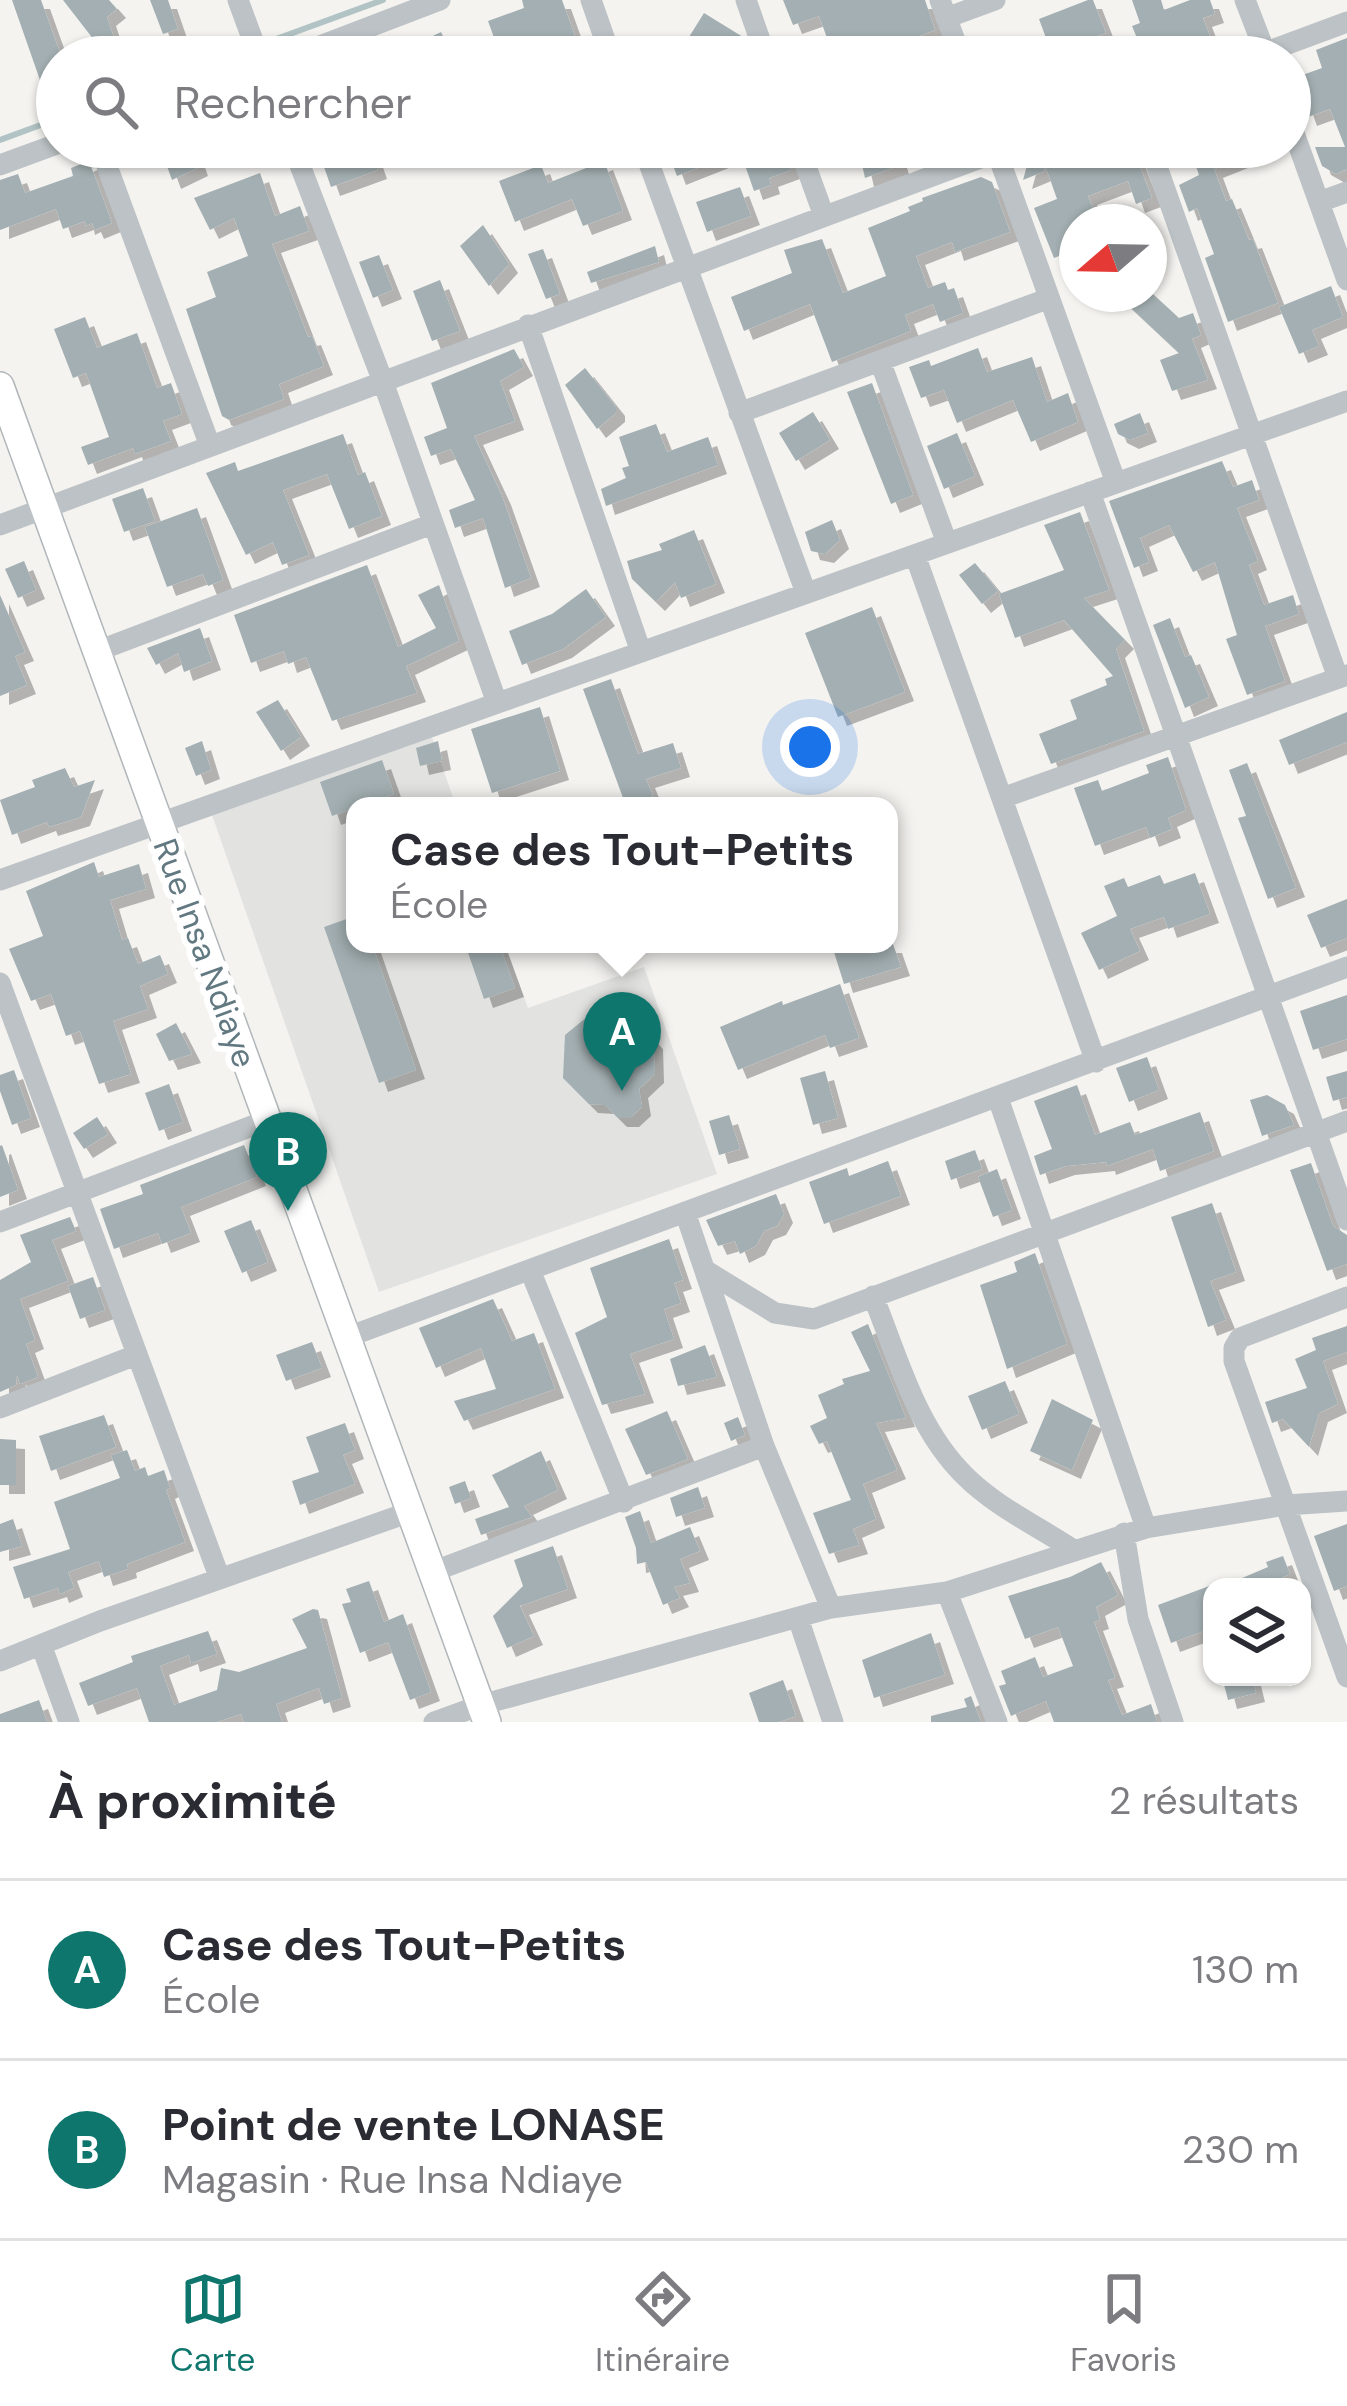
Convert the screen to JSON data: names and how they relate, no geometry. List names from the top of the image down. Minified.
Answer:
{"streets":{"main road":["Rue Insa Ndiaye"]},"north":"left","page":{"search":"Rechercher","popup":["Case des Tout-Petits","École"],"pins":["A","B"],"heading":["À proximité","2 résultats"],"list":[{"mark":"A","name":"Case des Tout-Petits","note":"École","value":"130 m"},{"mark":"B","name":"Point de vente LONASE","note":"Magasin · Rue Insa Ndiaye","value":"230 m"}],"nav":["Carte","Itinéraire","Favoris"]}}
